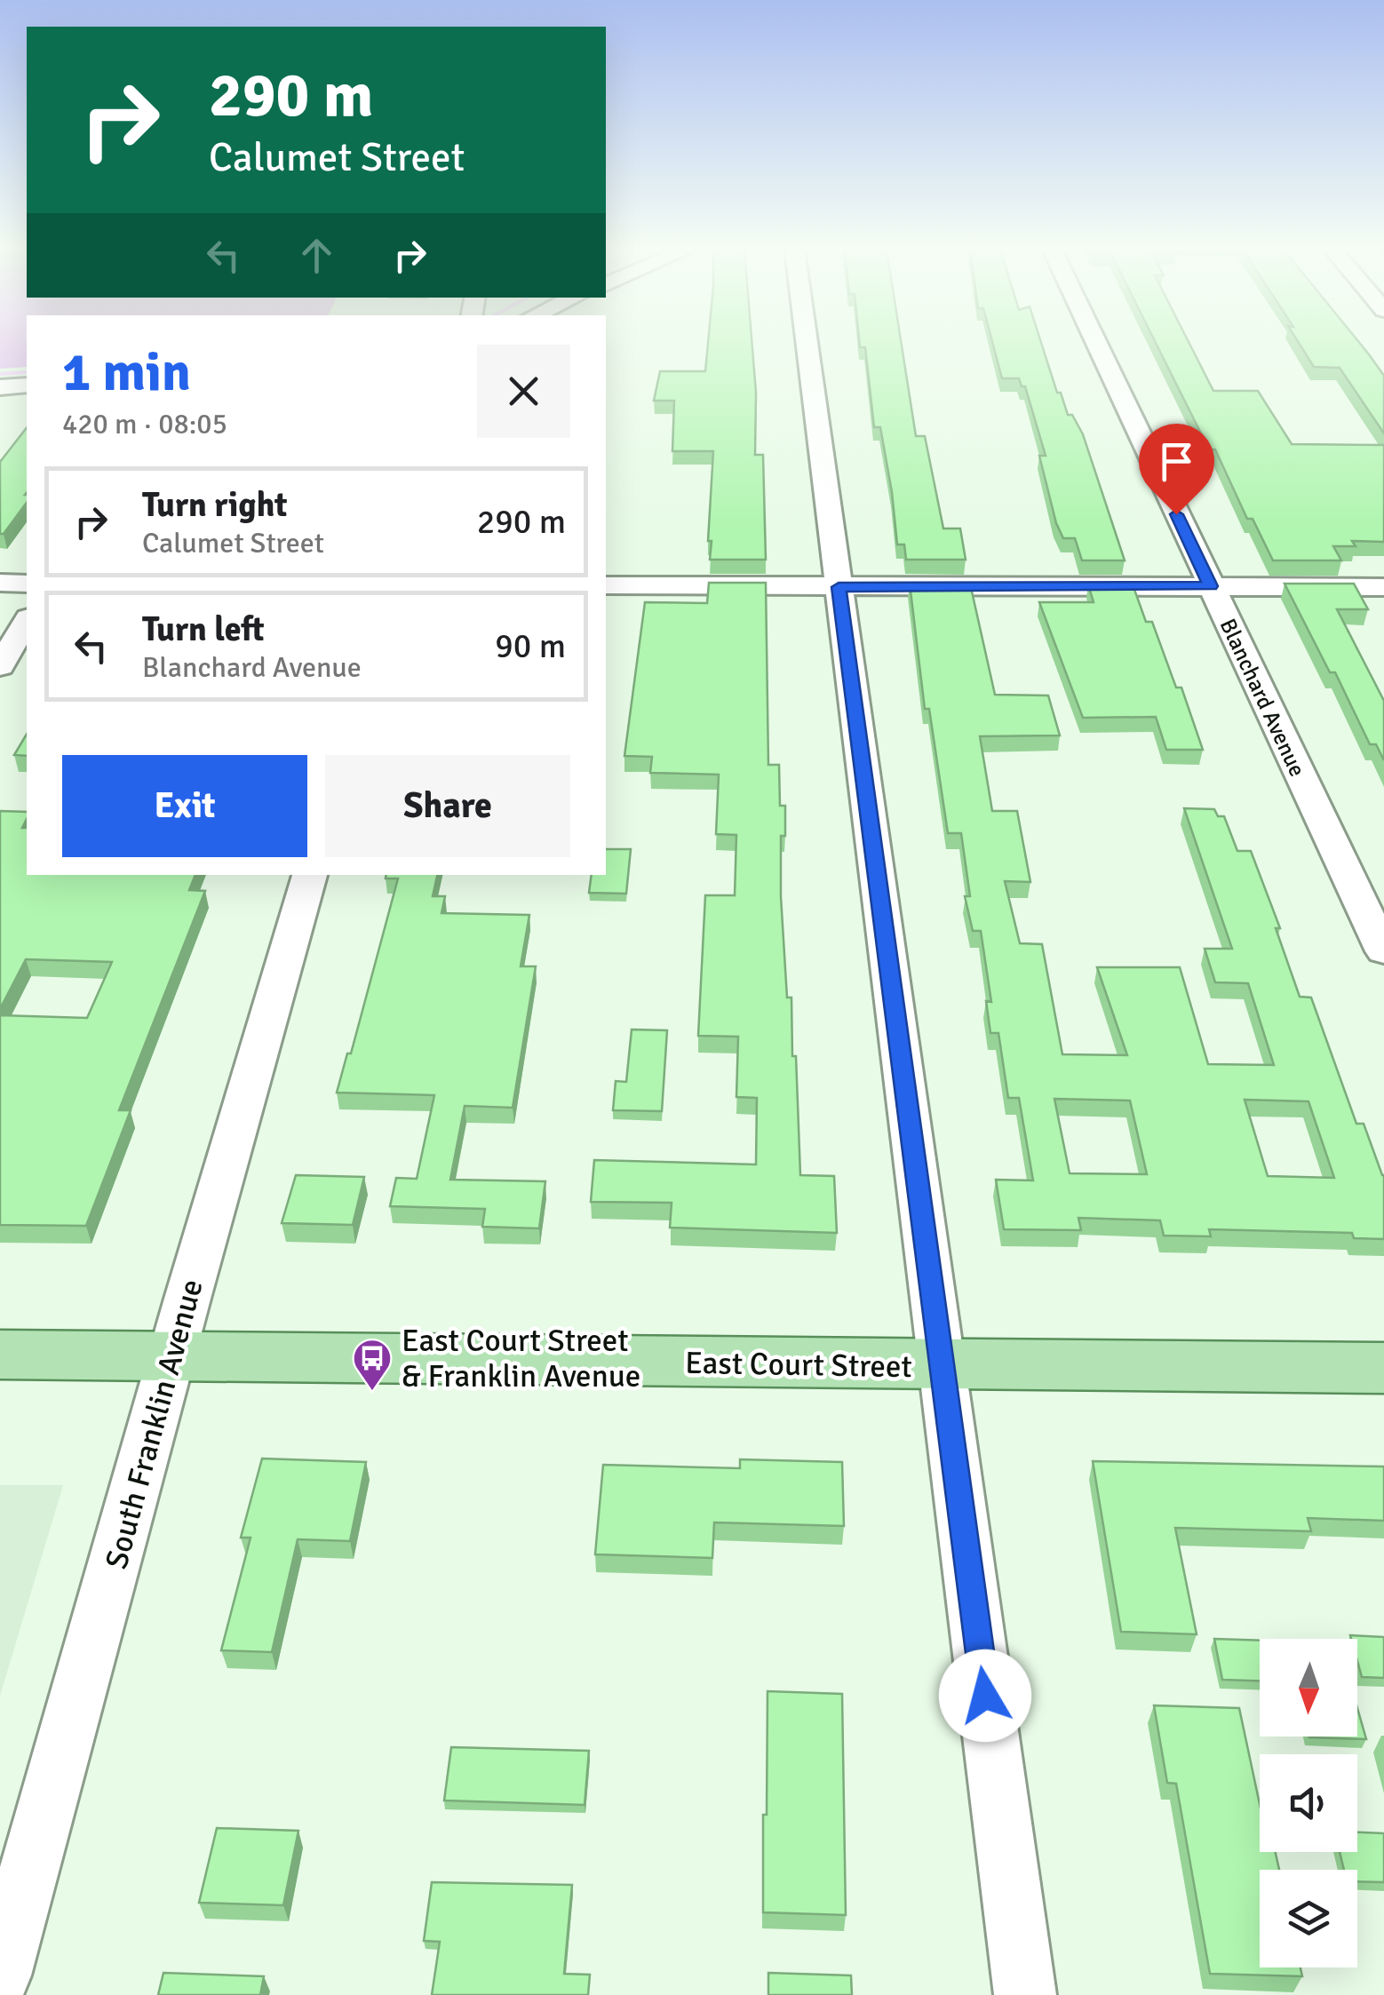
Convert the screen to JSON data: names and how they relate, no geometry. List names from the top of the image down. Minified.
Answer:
{"streets":{"main road":["East Court Street"],"street":["Blanchard Avenue","South Franklin Avenue"]},"crossings":[["East Court Street","South Franklin Avenue"]],"places":{"bus stop":["East Court Street & Franklin Avenue"]},"north":"bottom","page":{"turn":["290 m","Calumet Street"],"heading":["1 min","420 m · 08:05"],"list":[{"name":"Turn right","note":"Calumet Street","value":"290 m"},{"name":"Turn left","note":"Blanchard Avenue","value":"90 m"}],"buttons":["Exit","Share"]}}
